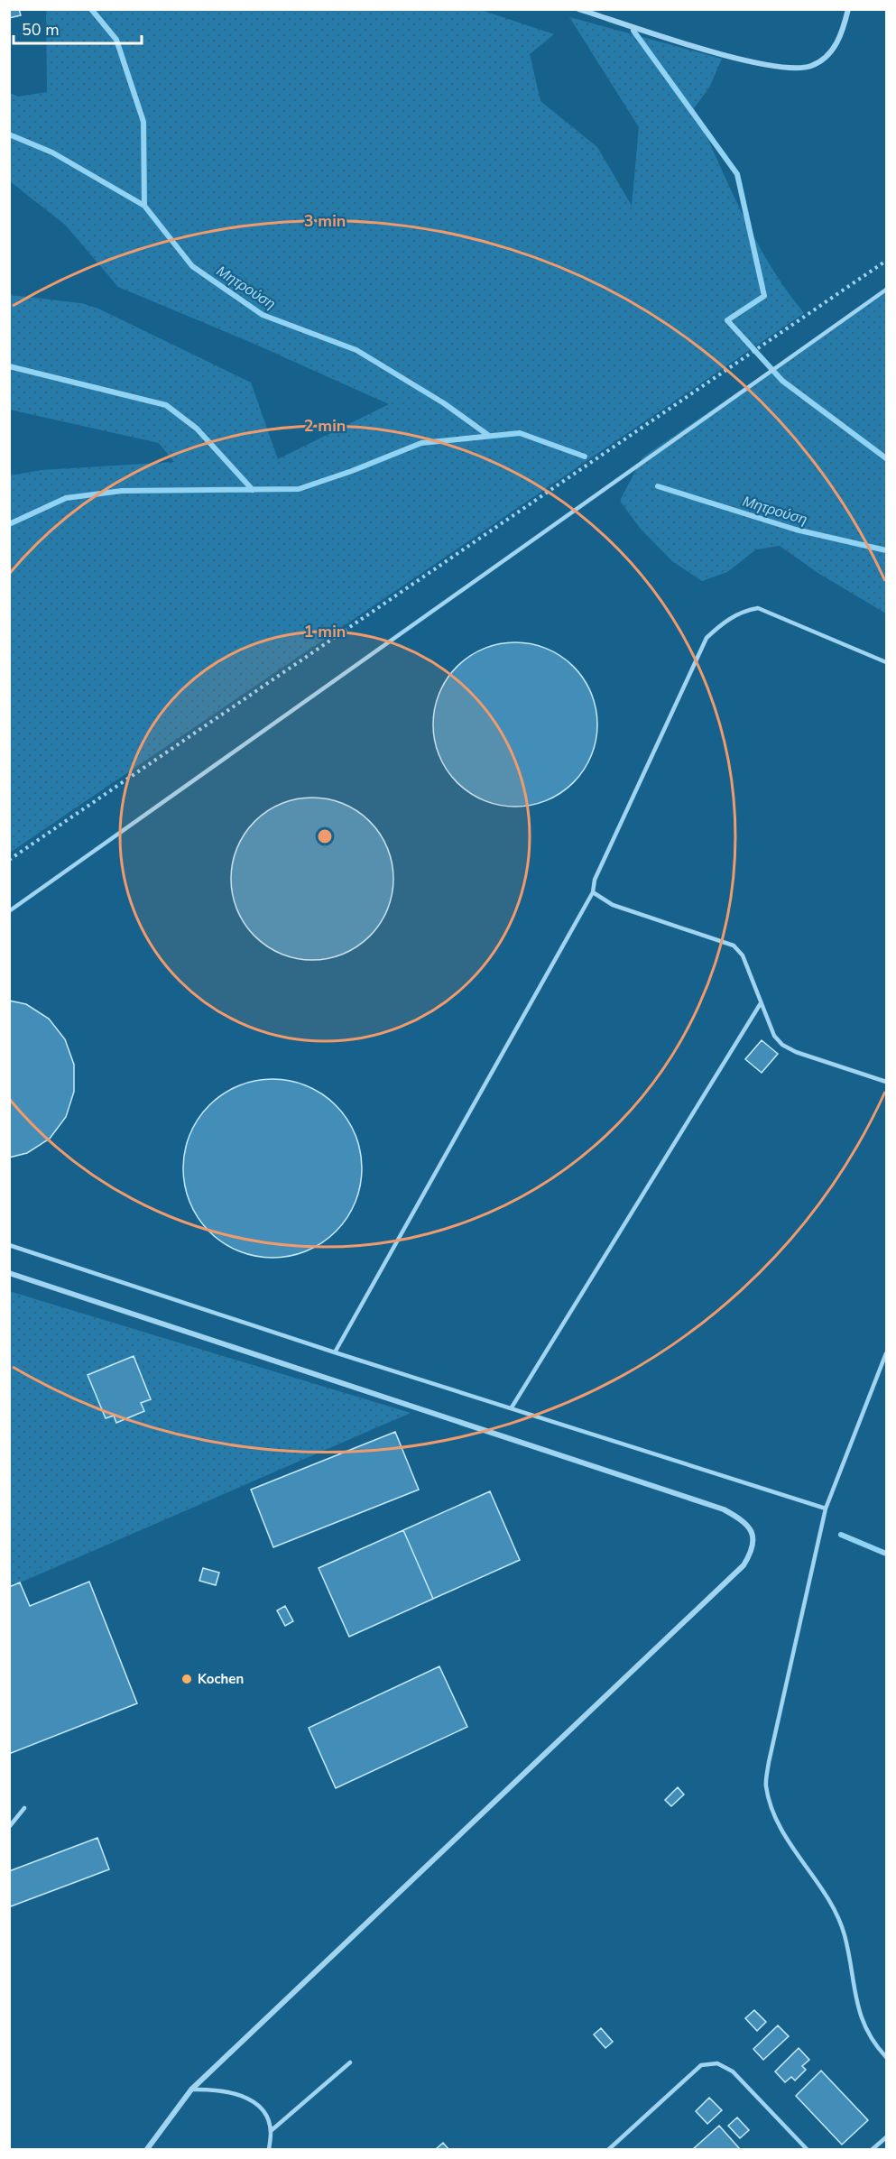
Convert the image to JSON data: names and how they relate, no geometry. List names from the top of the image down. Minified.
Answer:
{"water":["Μητρούση"],"places":["Kochen"],"scale_bar":"50 m","rings":["3 min","2 min","1 min"]}
